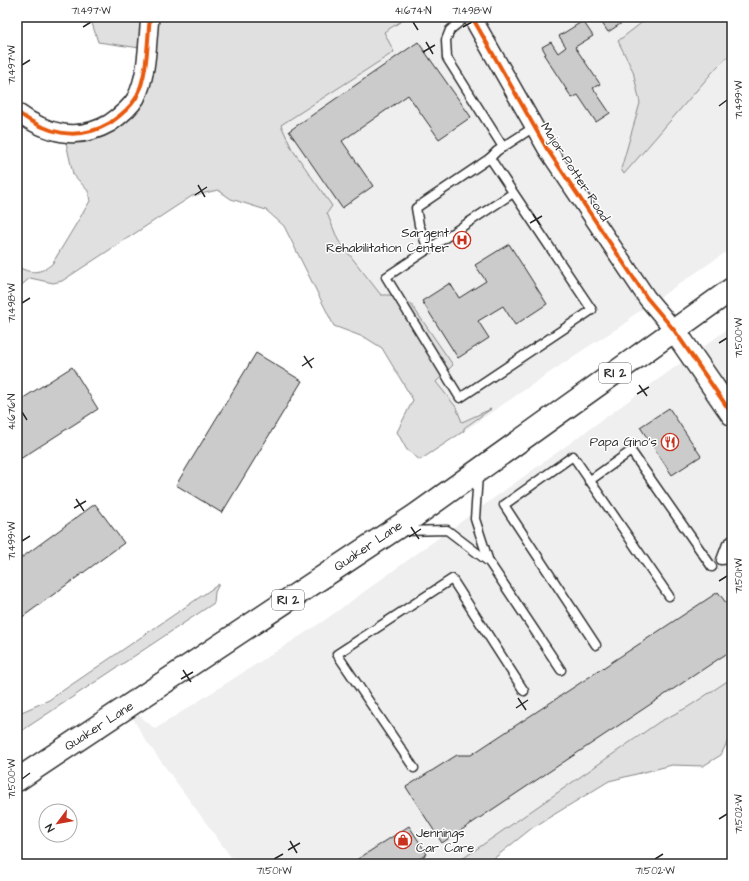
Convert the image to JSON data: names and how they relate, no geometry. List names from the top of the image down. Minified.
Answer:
{"streets":{"main road":["RI 2","Quaker Lane"],"street":["Major Potter Road"]},"crossings":[["Major Potter Road","Quaker Lane"]],"places":{"hospital":["Sargent Rehabilitation Center"],"restaurant":["Papa Gino's"],"shop":["Jennings Car Care"]},"north":"bottom left","coordinates":["71.497°W","41.674°N","71.498°W","71.499°W","71.500°W","41.676°N","71.501°W","71.502°W"]}
